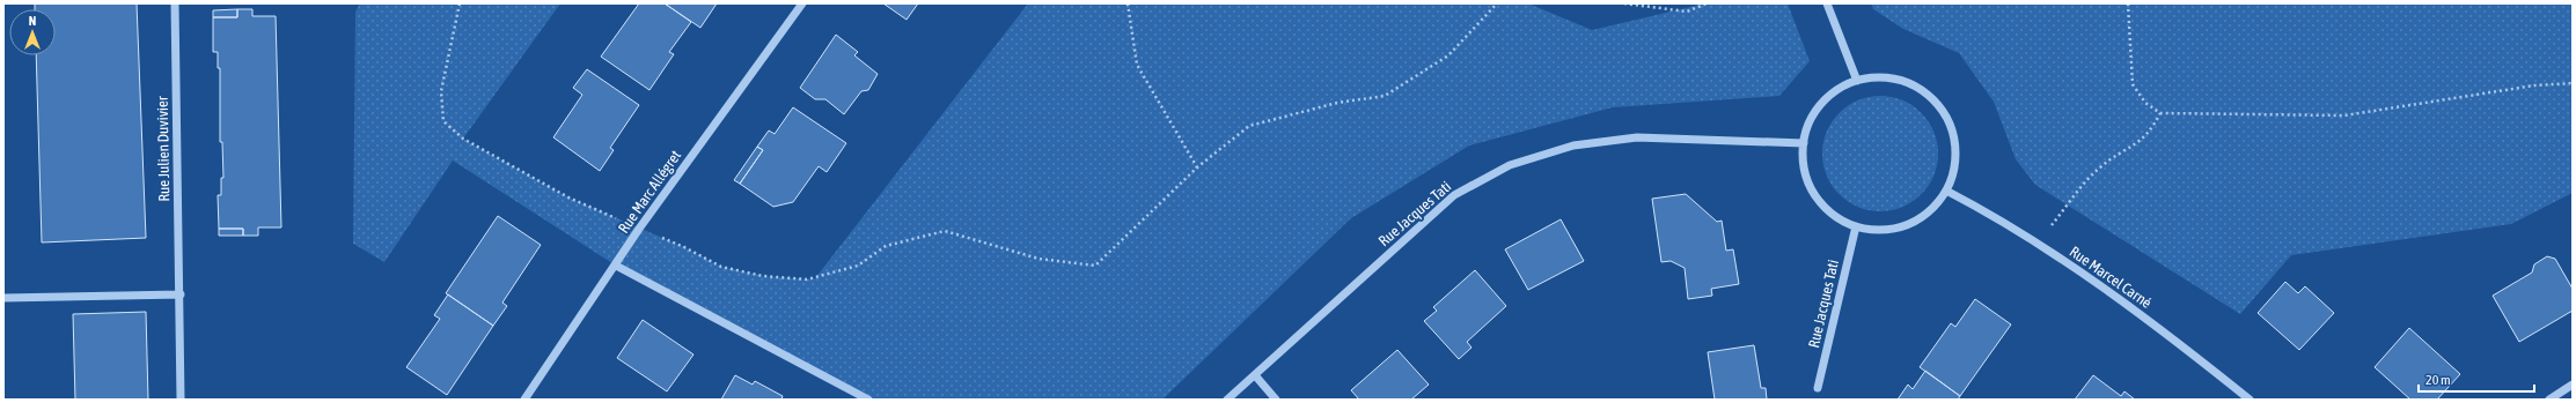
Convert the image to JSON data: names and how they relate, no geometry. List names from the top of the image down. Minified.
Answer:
{"streets":{"street":["Rue Julien Duvivier","Rue Marc Allégret","Rue Jacques Tati","Rue Marcel Carné"]},"crossings":[["Rue Jacques Tati","Rue Marcel Carné"]],"scale_bar":"20 m","north":"top"}
